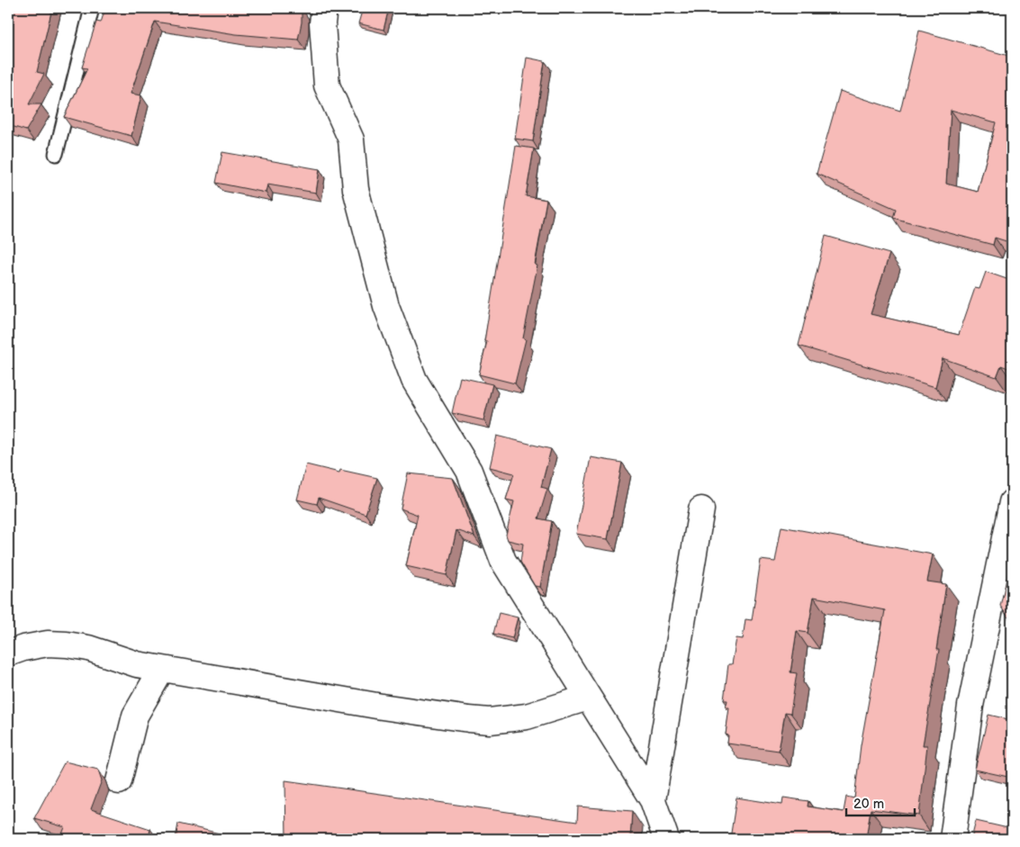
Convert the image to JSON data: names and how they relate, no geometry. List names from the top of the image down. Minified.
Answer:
{"scale_bar":"20 m"}
